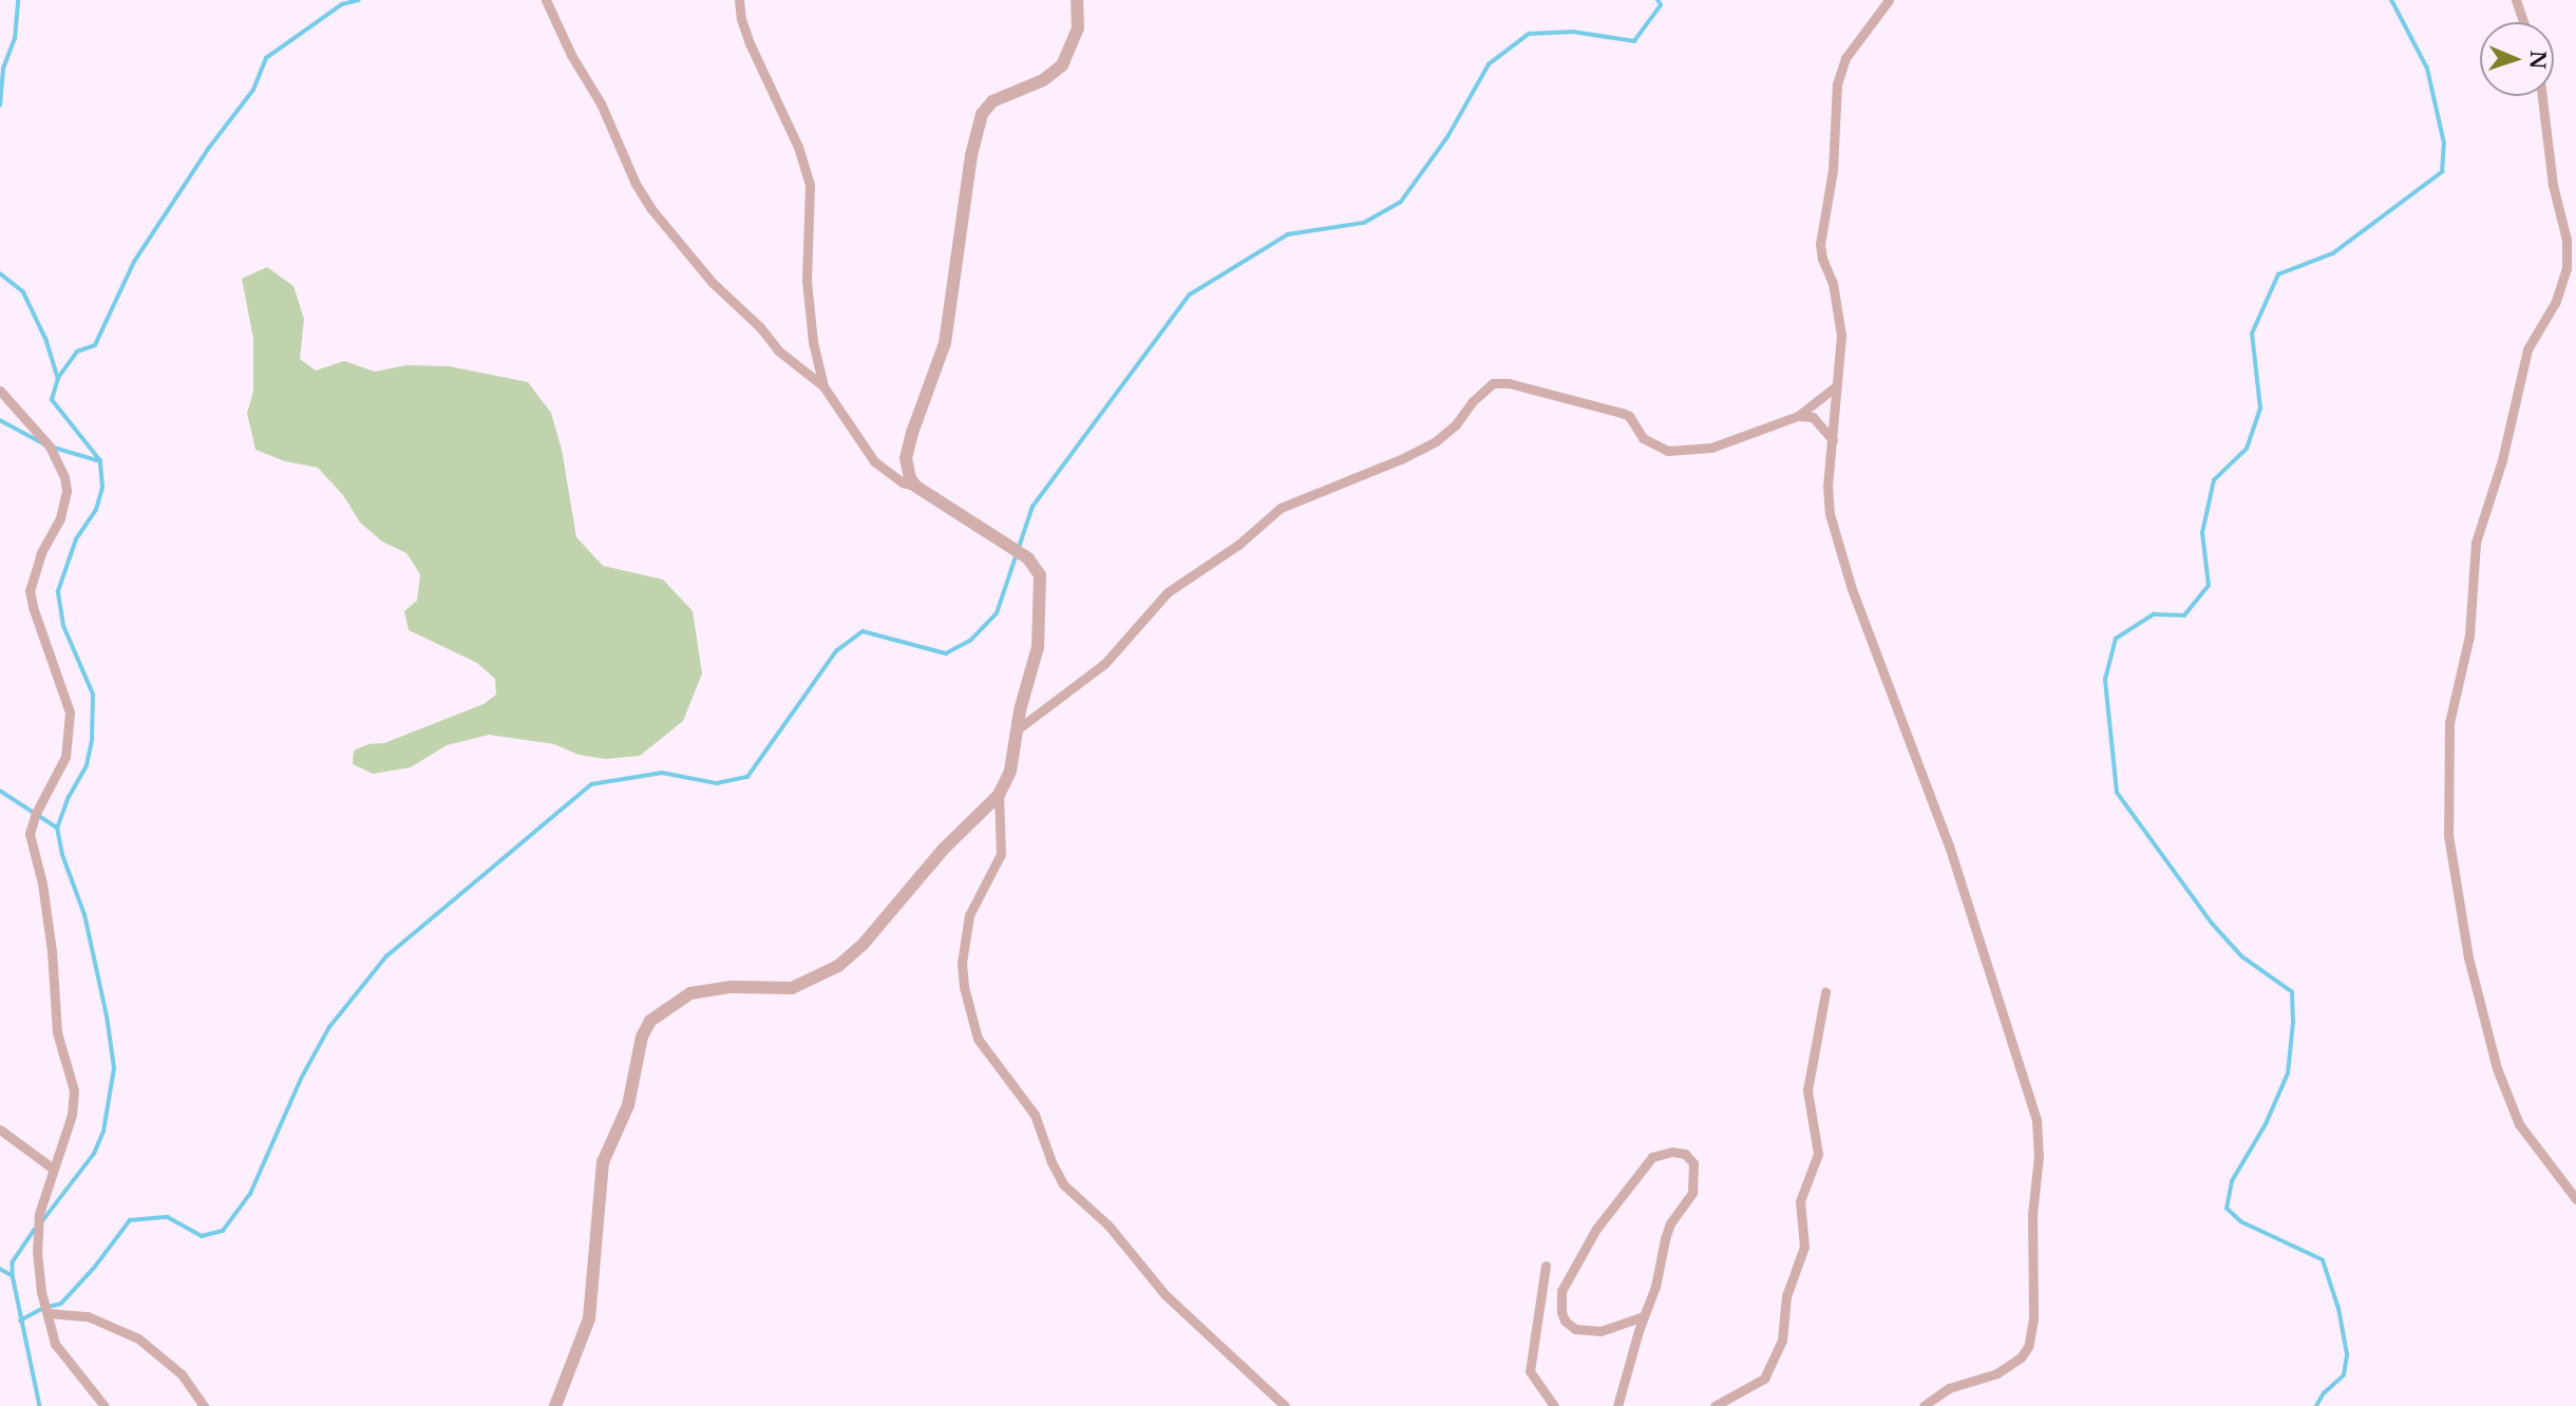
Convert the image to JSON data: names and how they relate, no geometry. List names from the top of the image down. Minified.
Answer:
{"north":"right"}
